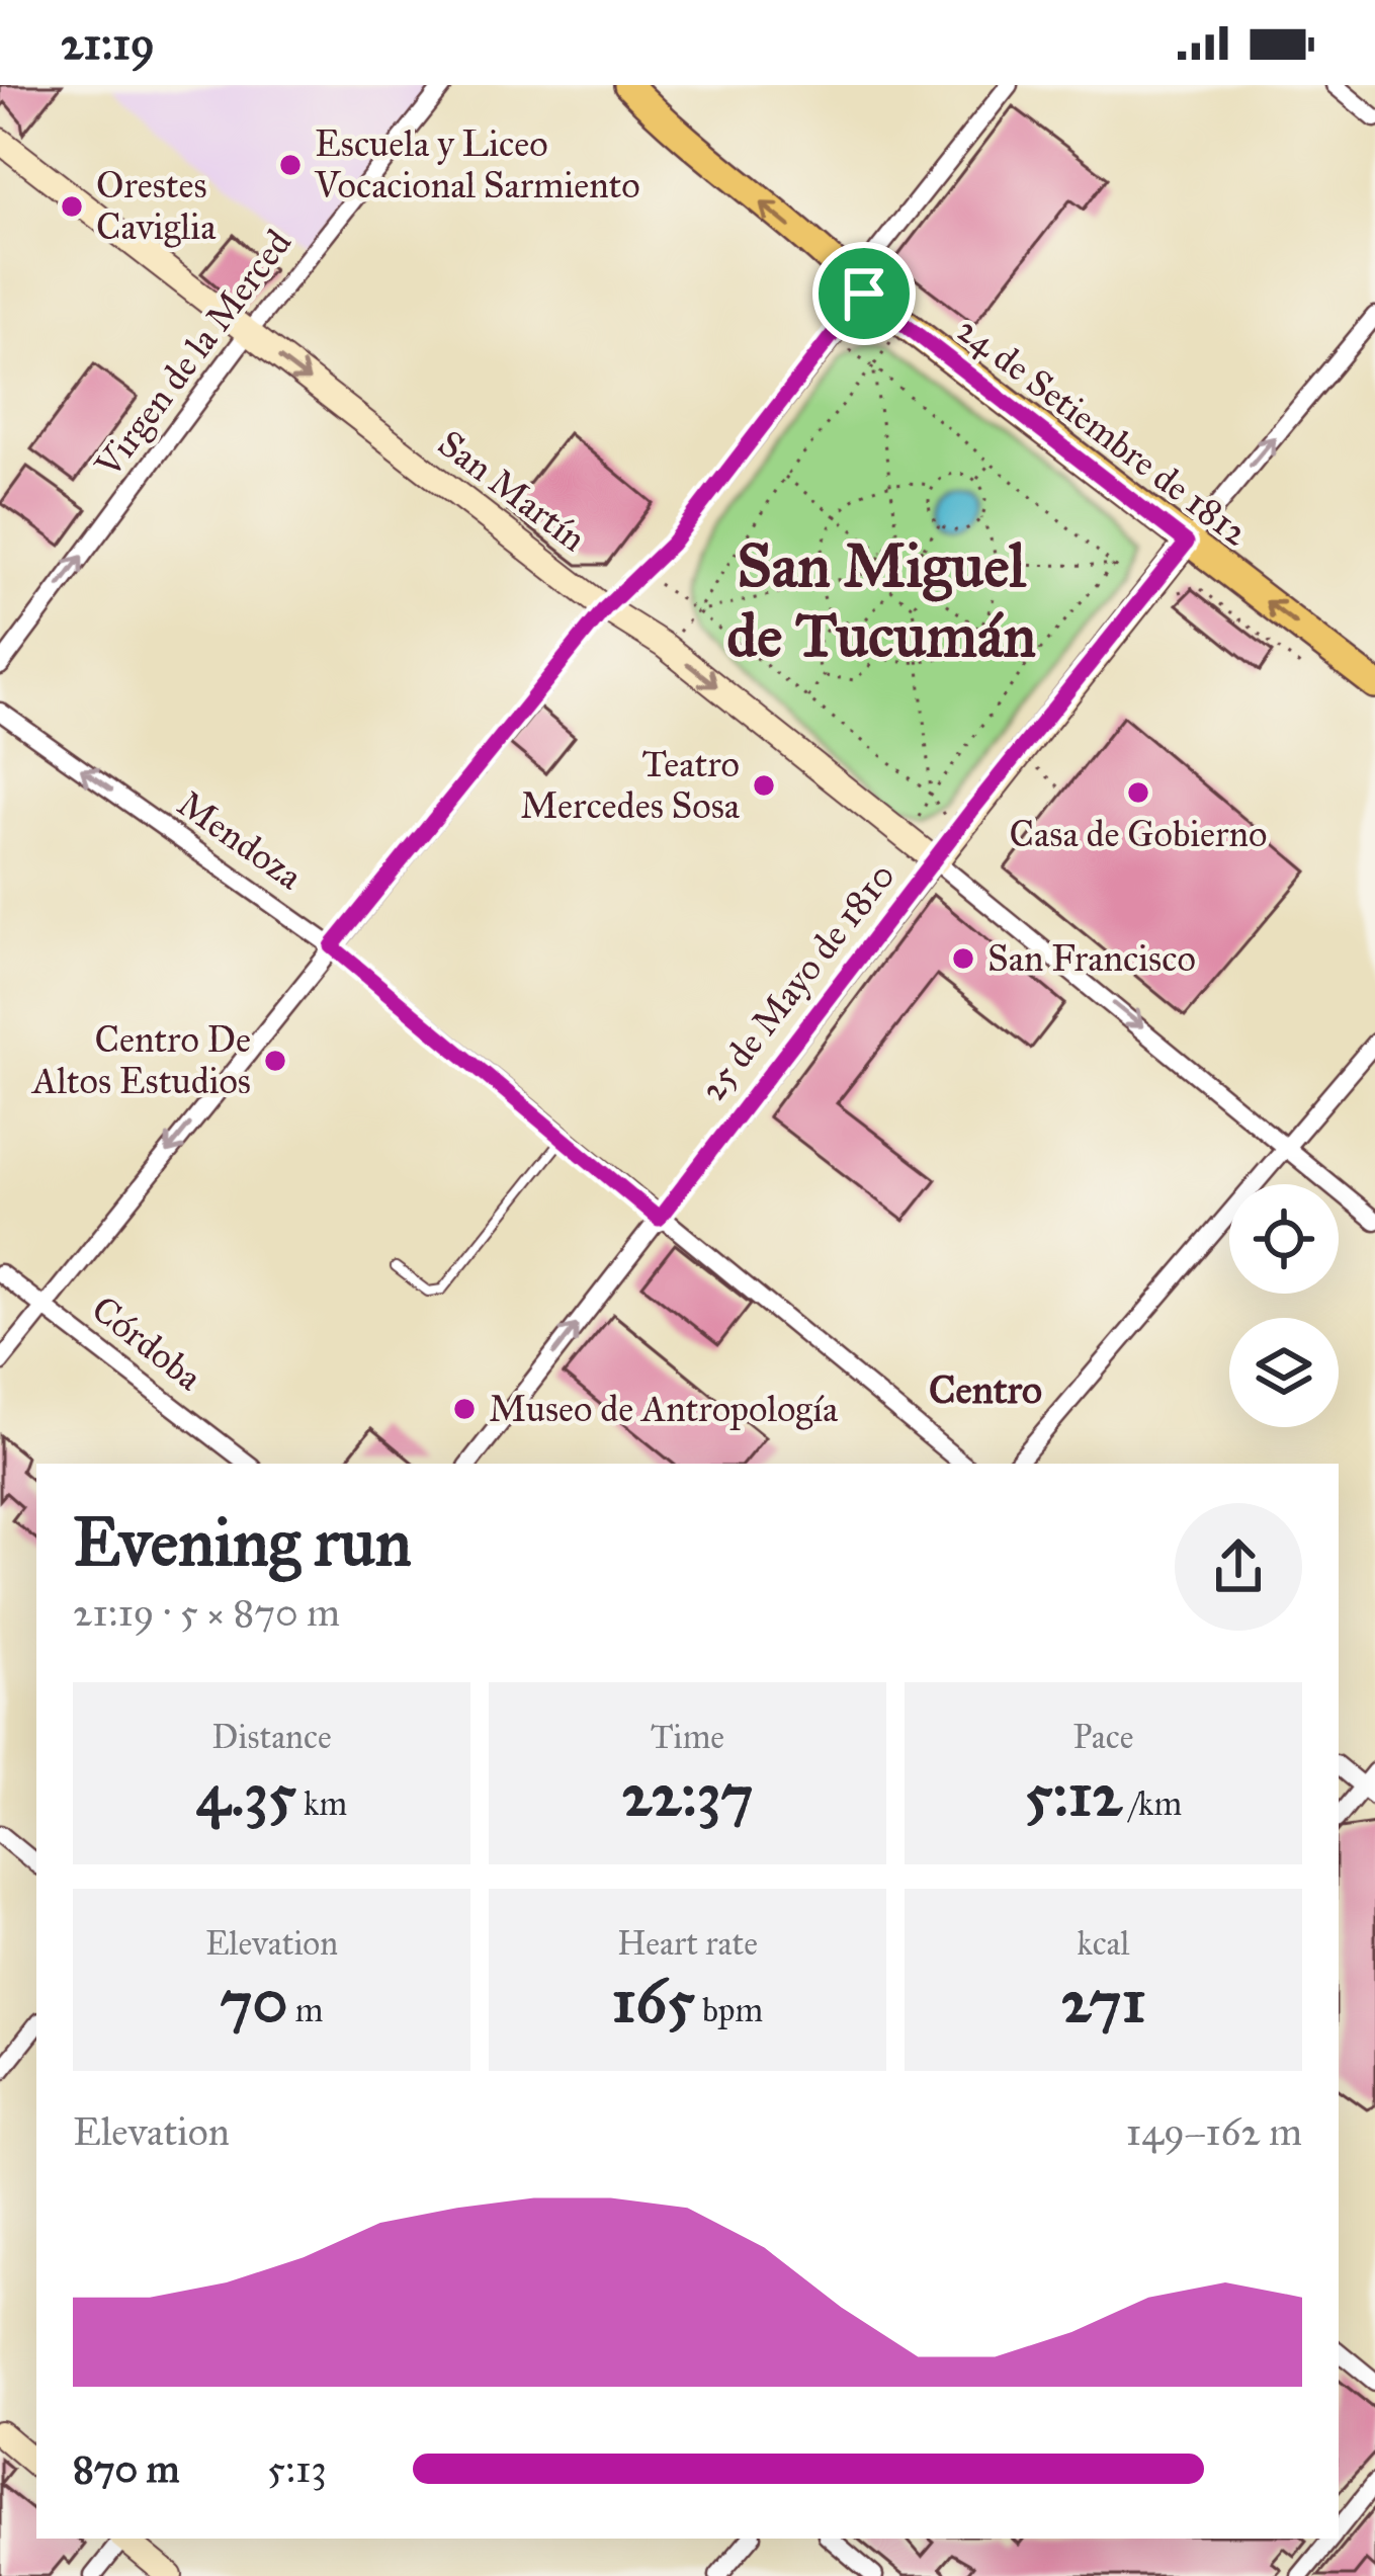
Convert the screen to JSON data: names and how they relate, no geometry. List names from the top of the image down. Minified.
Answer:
{"streets":{"main road":["24 de Setiembre de 1812","San Martín","25 de Mayo de 1810"],"street":["Virgen de la Merced","Mendoza","Córdoba"]},"crossings":[["Virgen de la Merced","San Martín"],["24 de Setiembre de 1812","25 de Mayo de 1810"],["San Martín","25 de Mayo de 1810"],["Mendoza","25 de Mayo de 1810"]],"one_way":["Virgen de la Merced","24 de Setiembre de 1812","San Martín"],"districts":["San Miguel de Tucumán","Centro"],"places":["Escuela y Liceo Vocacional Sarmiento","Orestes Caviglia","Teatro Mercedes Sosa","Casa de Gobierno","San Francisco","Centro De Altos Estudios","Museo de Antropología"],"page":{"status":"21:19","heading":["Evening run","21:19 · 5 × 870 m"],"stats":[["Distance","4.35 km"],["Time","22:37"],["Pace","5:12 /km"],["Elevation","70 m"],["Heart rate","165 bpm"],["kcal","271"]],"chart":["Elevation","149–162 m"],"list":[{"name":"870 m","note":"5:13"}]}}
